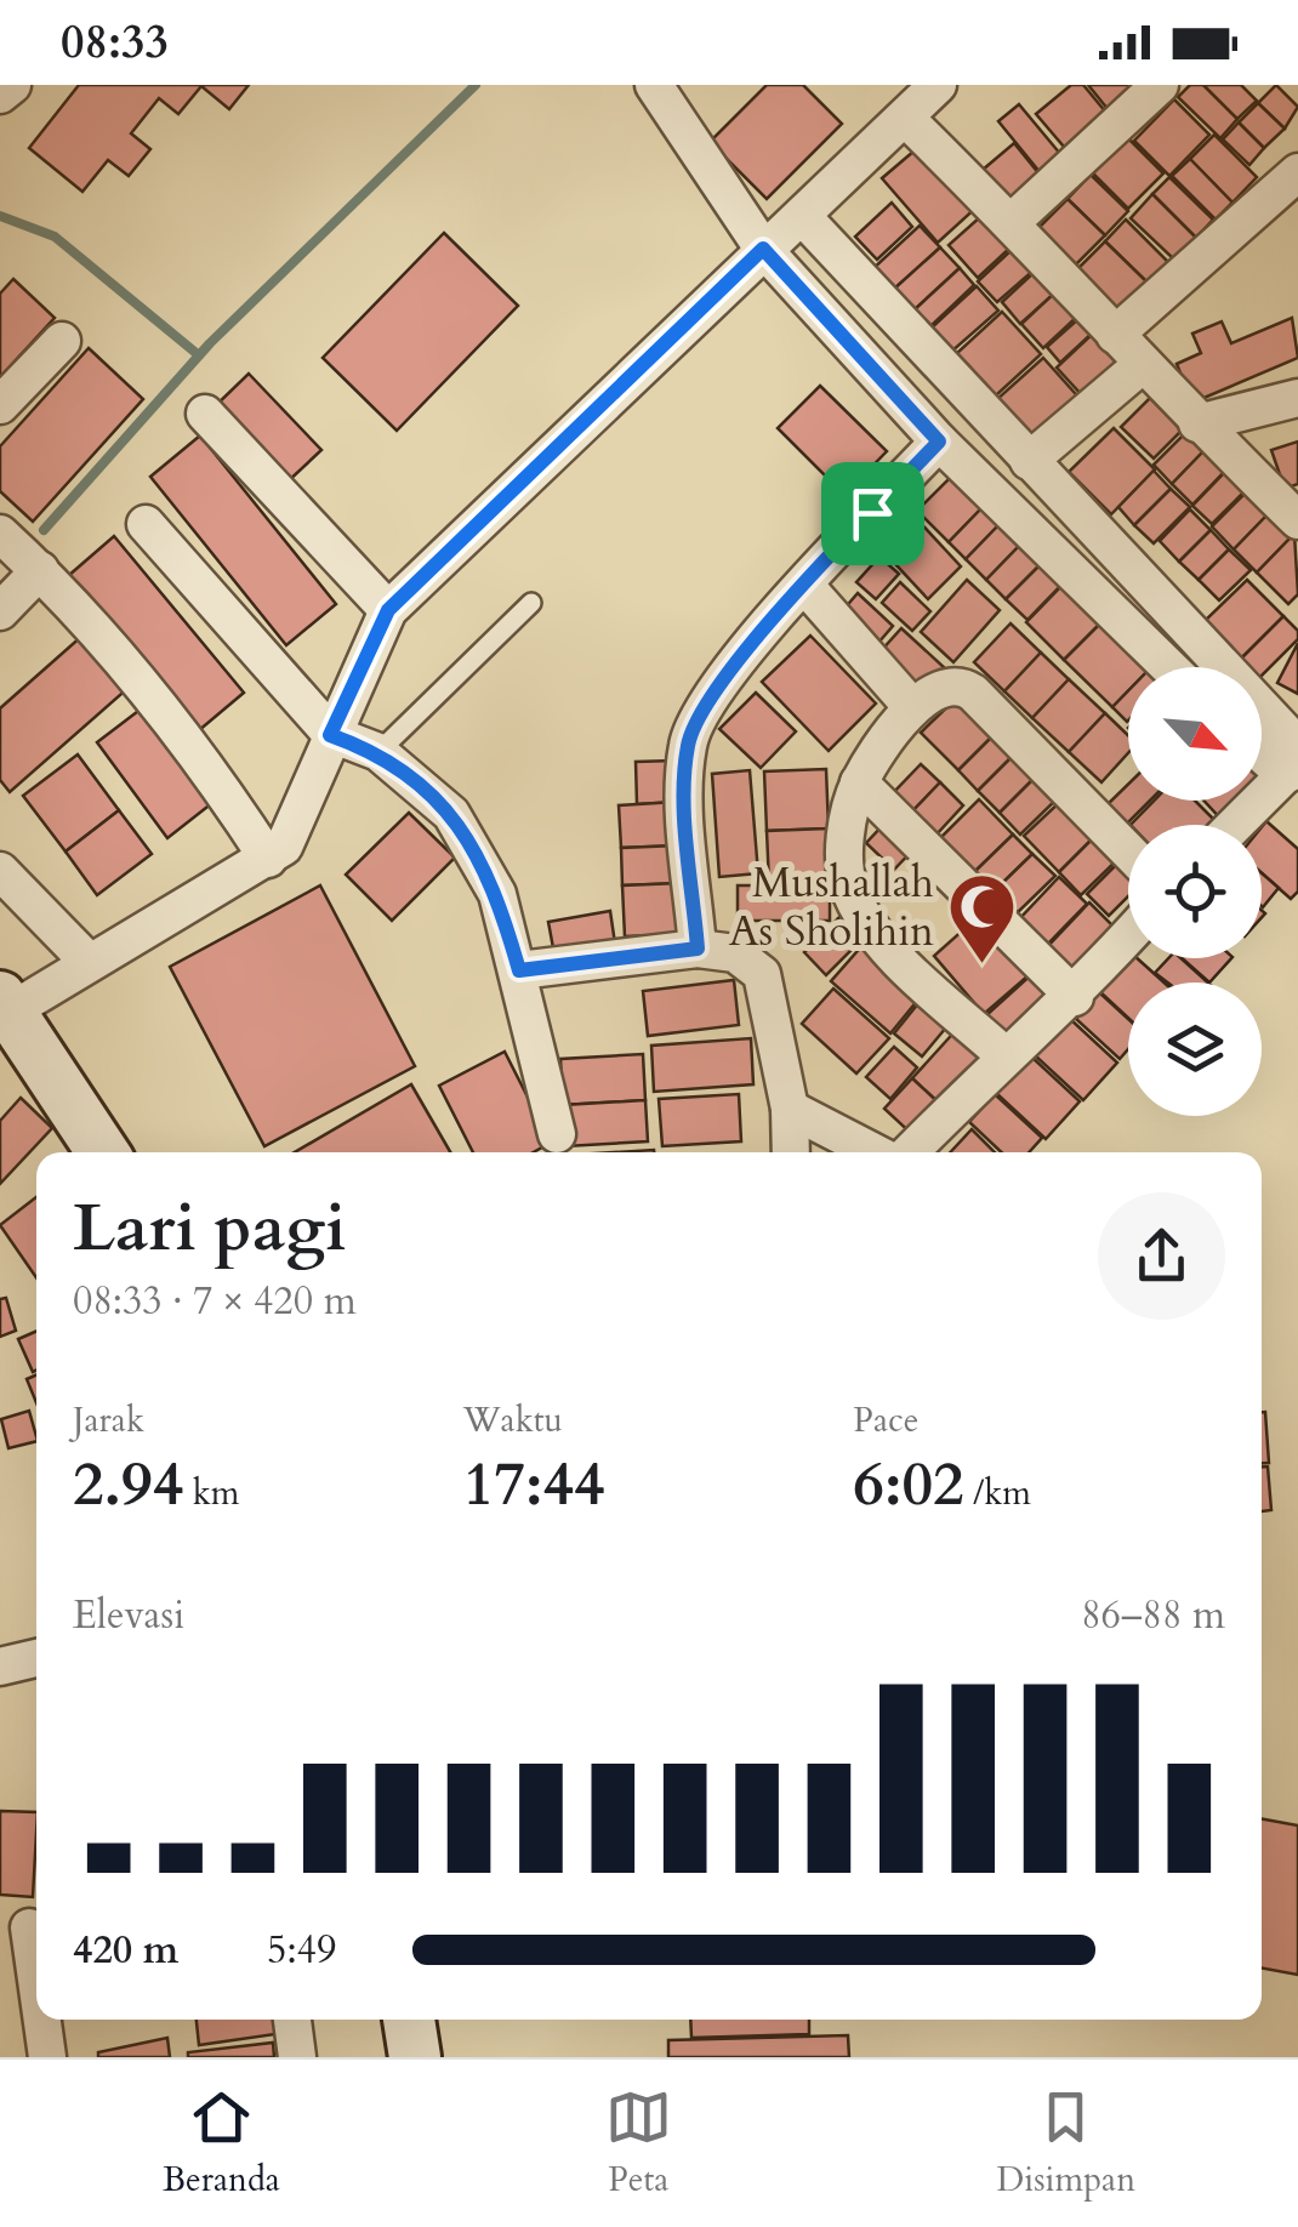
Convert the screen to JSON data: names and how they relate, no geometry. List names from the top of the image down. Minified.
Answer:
{"places":{"mosque":["Mushallah As Sholihin"]},"north":"bottom right","page":{"status":"08:33","heading":["Lari pagi","08:33 · 7 × 420 m"],"stats":[["Jarak","2.94 km"],["Waktu","17:44"],["Pace","6:02 /km"]],"chart":["Elevasi","86–88 m"],"list":[{"name":"420 m","note":"5:49"}],"tabs":["Beranda","Peta","Disimpan"]}}
